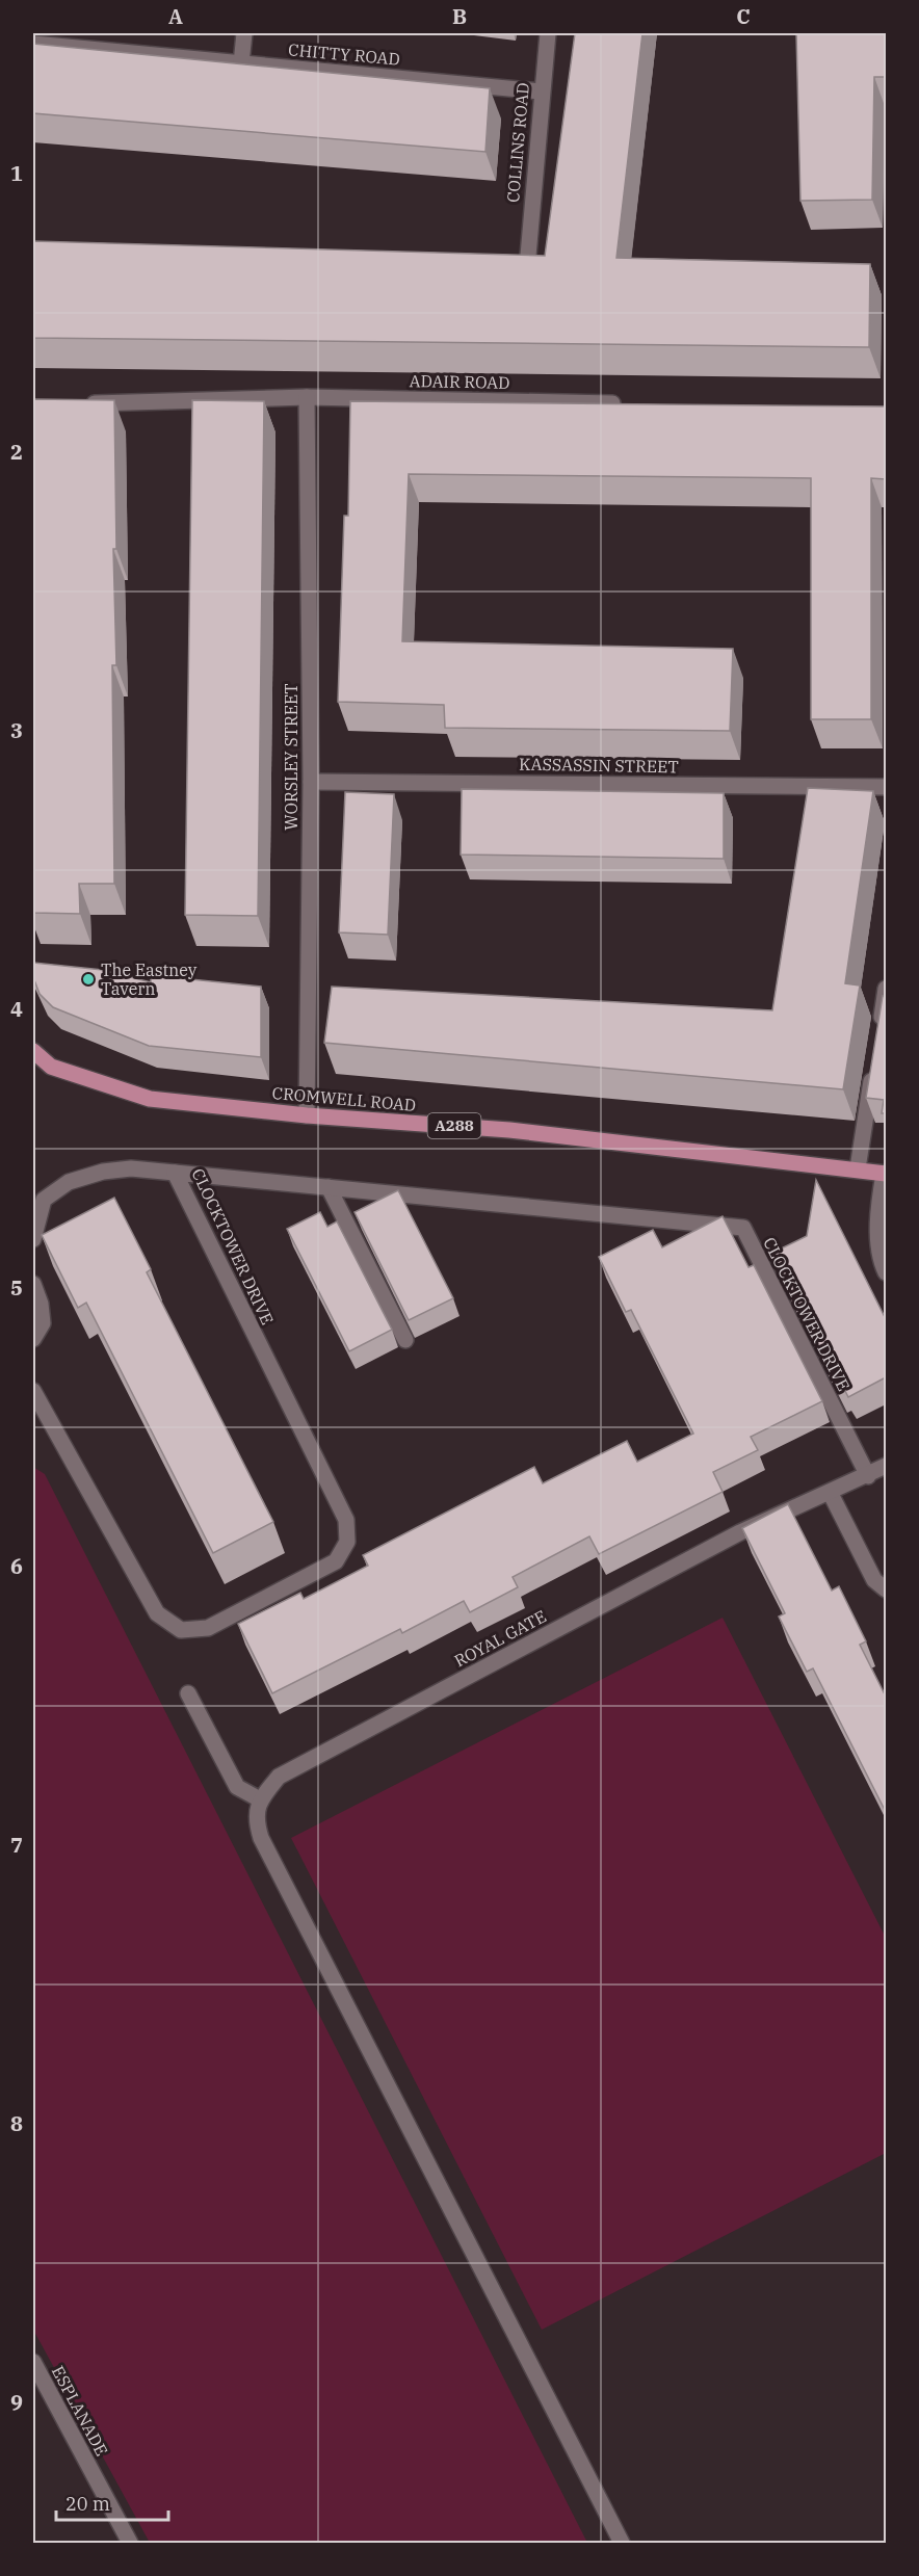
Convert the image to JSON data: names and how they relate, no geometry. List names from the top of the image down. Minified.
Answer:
{"streets":{"main road":["CROMWELL ROAD","A288"],"street":["CHITTY ROAD","COLLINS ROAD","ADAIR ROAD","WORSLEY STREET","KASSASSIN STREET","CLOCKTOWER DRIVE","ROYAL GATE","ESPLANADE"]},"crossings":[["CHITTY ROAD","COLLINS ROAD"],["ADAIR ROAD","WORSLEY STREET"],["WORSLEY STREET","KASSASSIN STREET"],["WORSLEY STREET","CROMWELL ROAD"],["CLOCKTOWER DRIVE","ROYAL GATE"]],"places":["The Eastney Tavern"],"scale_bar":"20 m","grid":{"columns":["A","B","C"],"rows":["1","2","3","4","5","6","7","8","9"]}}
